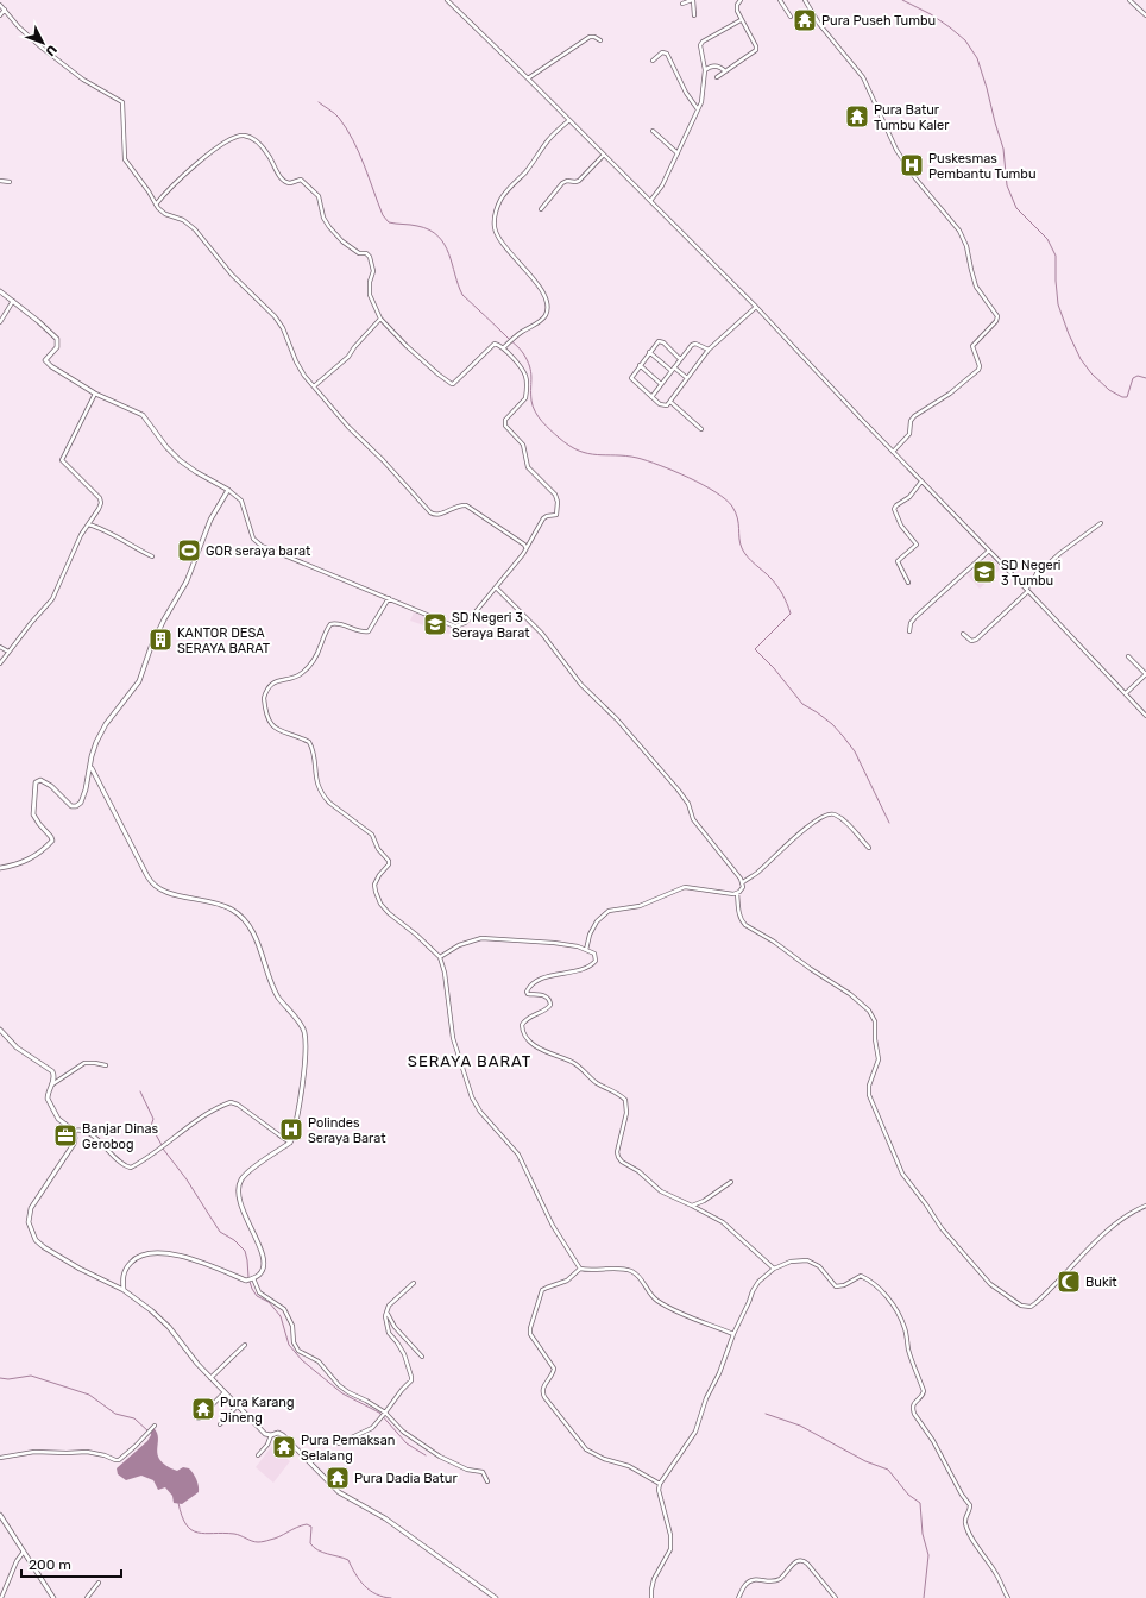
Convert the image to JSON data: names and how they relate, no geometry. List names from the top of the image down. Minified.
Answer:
{"districts":["SERAYA BARAT"],"places":{"temple":["Pura Puseh Tumbu","Pura Batur Tumbu Kaler","Pura Karang Jineng","Pura Pemaksan Selalang","Pura Dadia Batur"],"hospital":["Puskesmas Pembantu Tumbu","Polindes Seraya Barat"],"sports":["GOR seraya barat"],"school or university":["SD Negeri 3 Tumbu","SD Negeri 3 Seraya Barat"],"building":["KANTOR DESA SERAYA BARAT"],"office":["Banjar Dinas Gerobog"],"mosque":["Bukit"]},"scale_bar":"200 m","north":"bottom right"}
